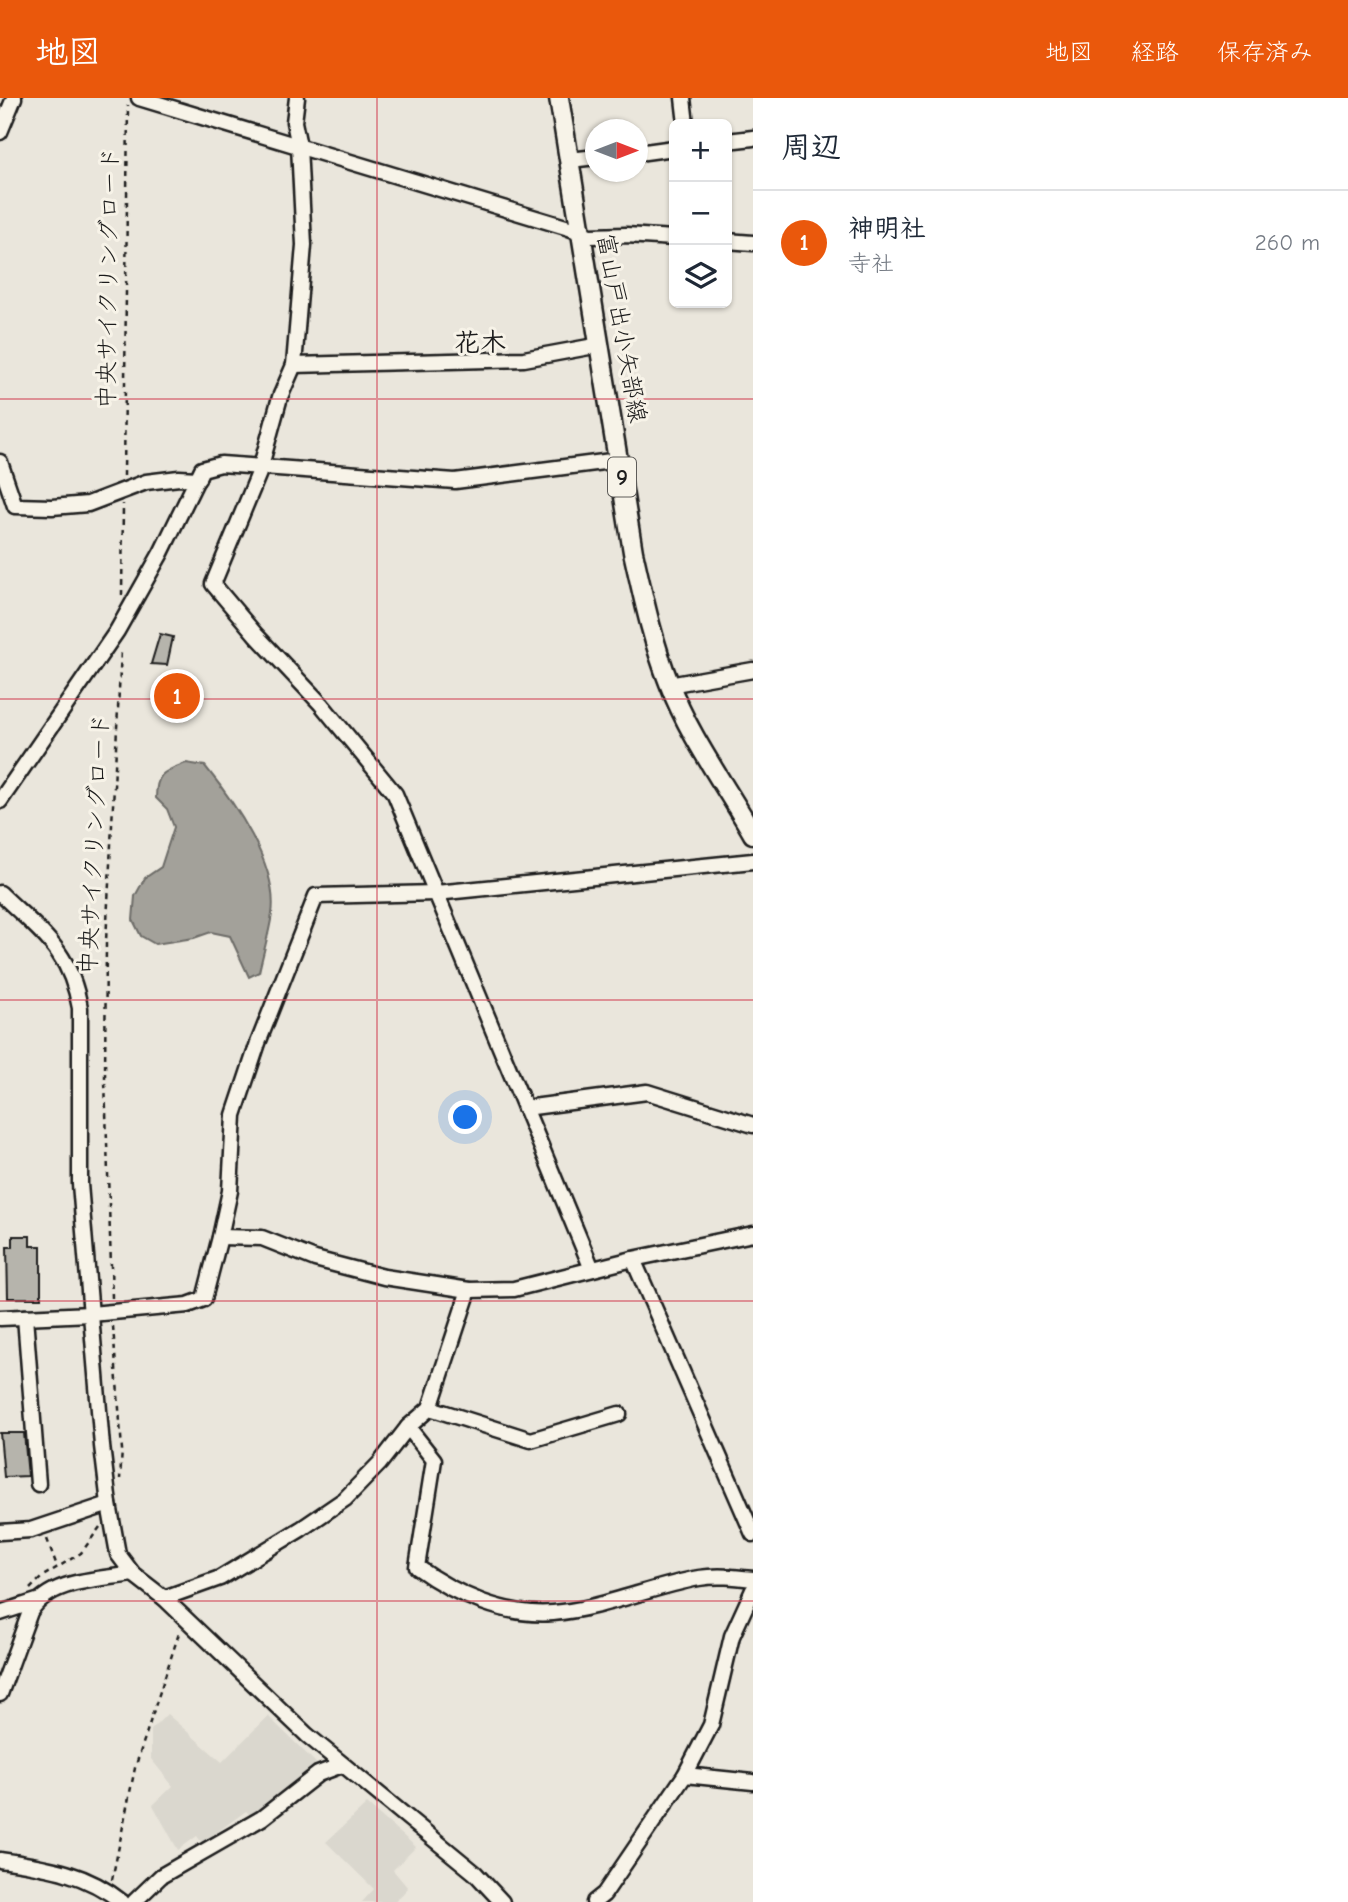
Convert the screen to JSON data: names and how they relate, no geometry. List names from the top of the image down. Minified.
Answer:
{"streets":{"main road":["富山戸出小矢部線","9"],"path":["中央サイクリングロード"]},"districts":["花木"],"north":"right","page":{"header":"地図","nav":["地図","経路","保存済み"],"heading":"周辺","map_buttons":["+","−"],"list":[{"mark":"1","name":"神明社","note":"寺社","value":"260 m"}],"pins":"1"}}
